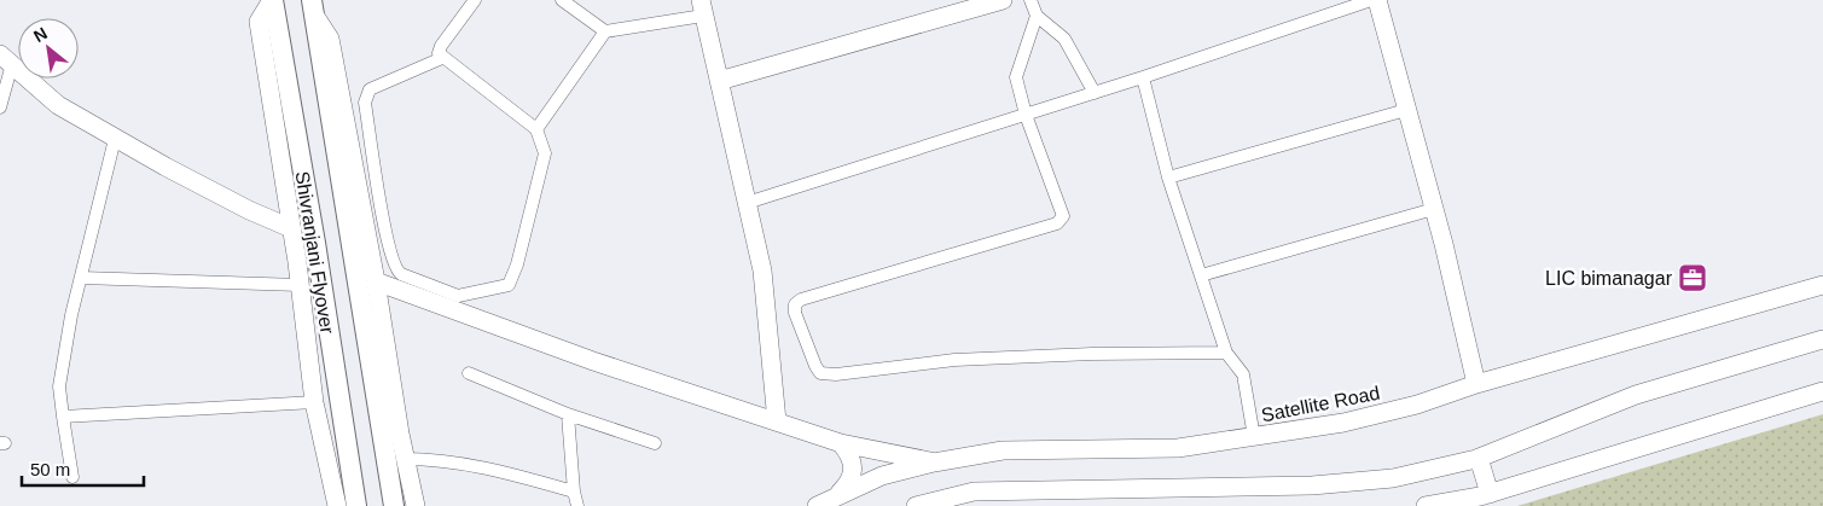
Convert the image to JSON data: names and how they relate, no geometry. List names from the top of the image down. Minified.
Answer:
{"streets":{"main road":["Shivranjani Flyover","Satellite Road"]},"places":{"office":["LIC bimanagar"]},"scale_bar":"50 m","north":"top left"}
